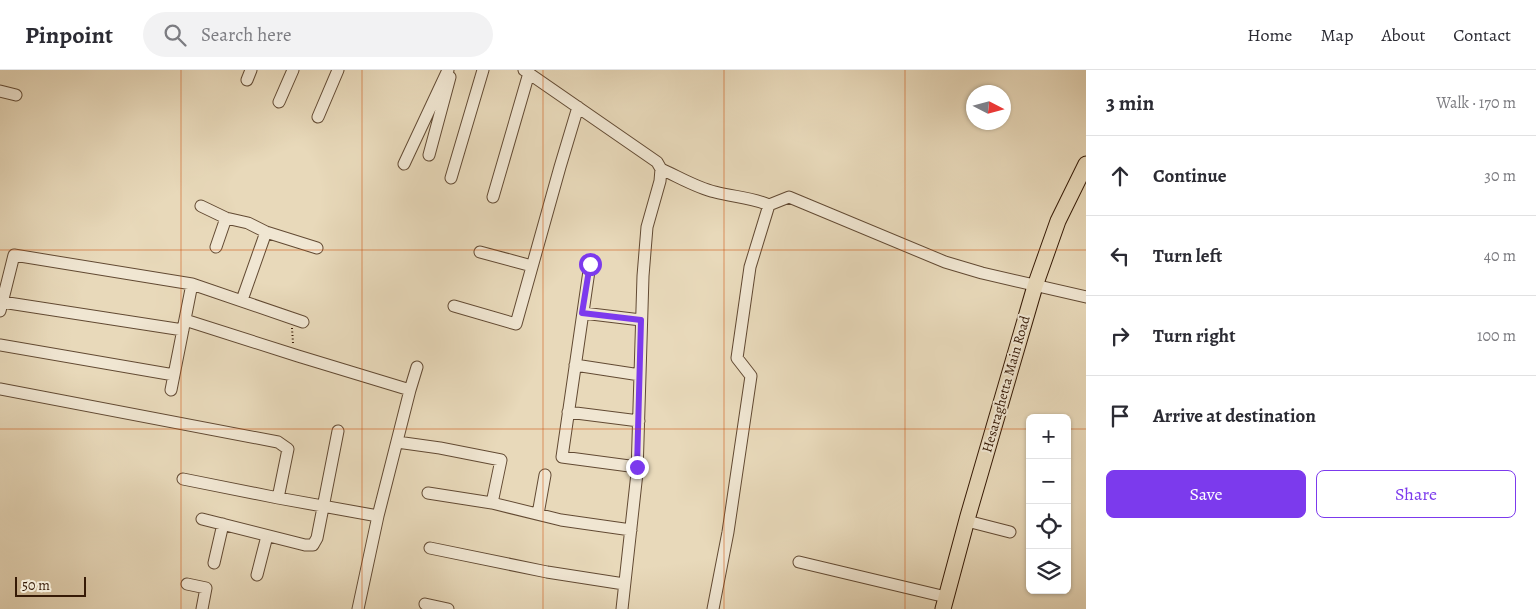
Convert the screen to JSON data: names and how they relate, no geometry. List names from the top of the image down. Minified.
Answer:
{"streets":{"main road":["Hesaraghetta Main Road"]},"scale_bar":"50 m","north":"right","page":{"header":"Pinpoint","search":"Search here","nav":["Home","Map","About","Contact"],"heading":["3 min","Walk · 170 m"],"list":[["Continue","30 m"],["Turn left","40 m"],["Turn right","100 m"],"Arrive at destination"],"map_buttons":["+","−"],"buttons":["Save","Share"],"scale":"50 m"}}
